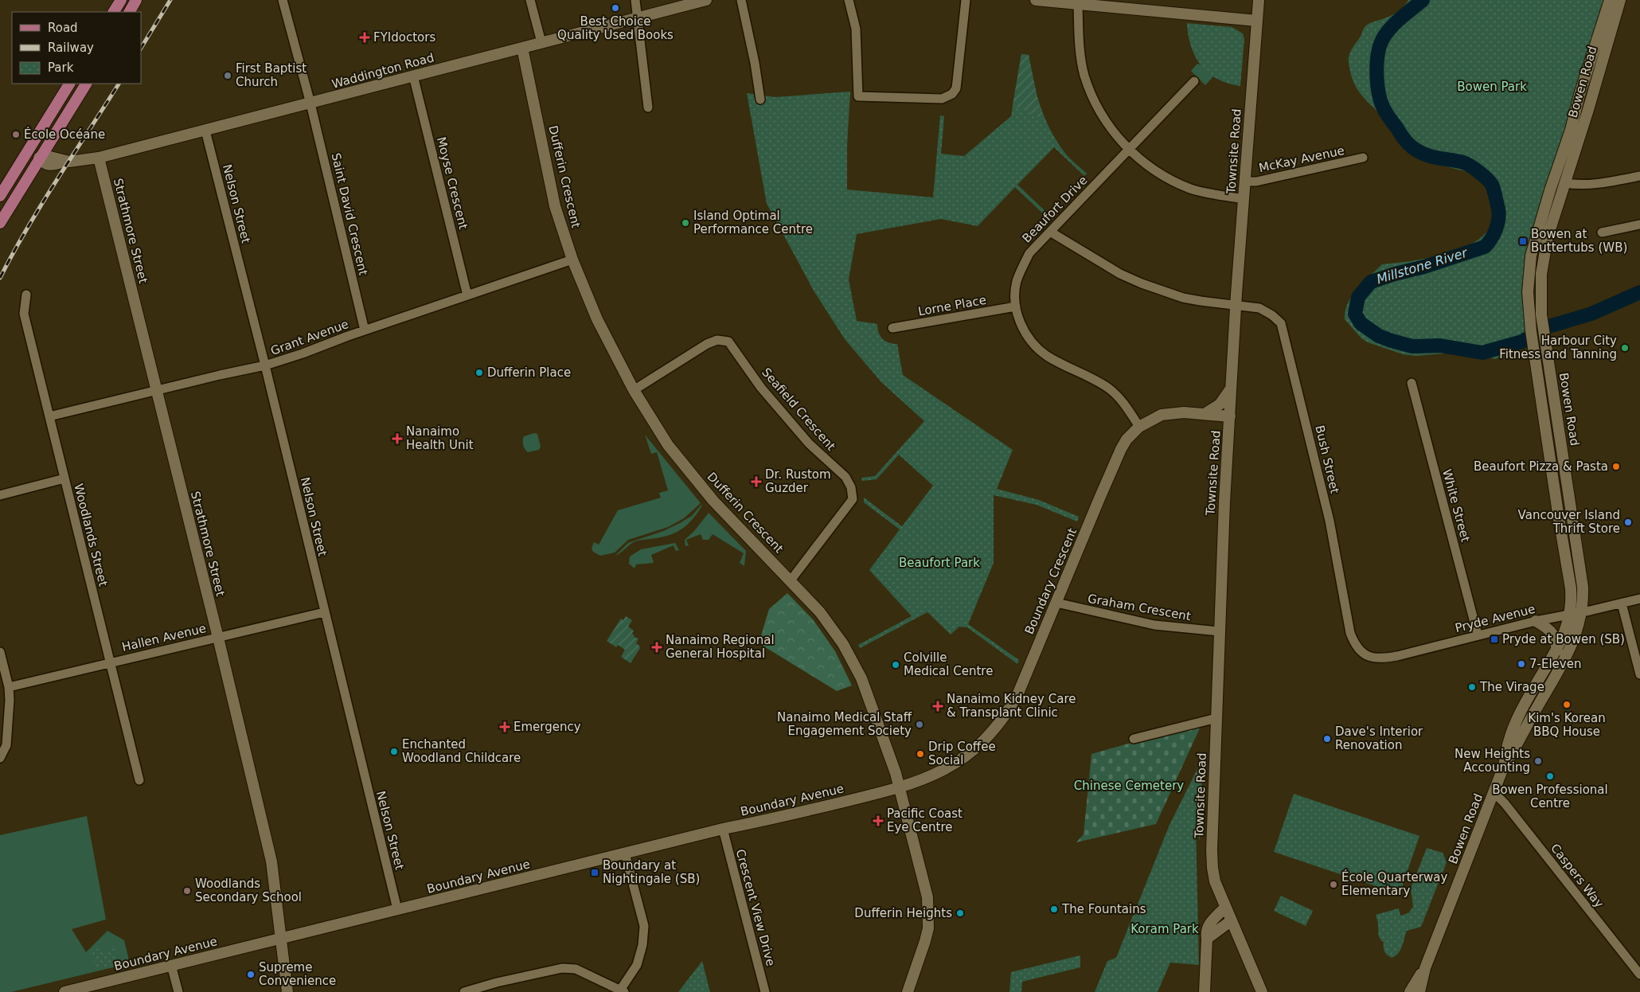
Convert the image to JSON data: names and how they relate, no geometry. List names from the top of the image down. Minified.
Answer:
{"streets":{"street":["Waddington Road","Bowen Road","Townsite Road","McKay Avenue","Dufferin Crescent","Moyse Crescent","Nelson Street","Beaufort Drive","Saint David Crescent","Strathmore Street","Lorne Place","Grant Avenue","Seafield Crescent","Bush Street","White Street","Woodlands Street","Boundary Crescent","Graham Crescent","Pryde Avenue","Hallen Avenue","Boundary Avenue","Caspers Way","Crescent View Drive"]},"crossings":[["Waddington Road","Dufferin Crescent"],["Waddington Road","Moyse Crescent"],["Waddington Road","Nelson Street"],["Waddington Road","Saint David Crescent"],["Waddington Road","Strathmore Street"],["Bowen Road","Pryde Avenue"],["Bowen Road","Caspers Way"],["Townsite Road","McKay Avenue"],["Townsite Road","Bush Street"],["Townsite Road","Boundary Crescent"],["Townsite Road","Graham Crescent"],["Dufferin Crescent","Grant Avenue"],["Dufferin Crescent","Seafield Crescent"],["Dufferin Crescent","Boundary Crescent"],["Dufferin Crescent","Boundary Avenue"],["Moyse Crescent","Grant Avenue"],["Nelson Street","Grant Avenue"],["Nelson Street","Hallen Avenue"],["Nelson Street","Boundary Avenue"],["Beaufort Drive","Lorne Place"],["Beaufort Drive","Bush Street"],["Beaufort Drive","Boundary Crescent"],["Saint David Crescent","Grant Avenue"],["Strathmore Street","Grant Avenue"],["Strathmore Street","Hallen Avenue"],["Strathmore Street","Boundary Avenue"],["Grant Avenue","Woodlands Street"],["Bush Street","Pryde Avenue"],["White Street","Pryde Avenue"],["Woodlands Street","Hallen Avenue"],["Boundary Crescent","Graham Crescent"],["Boundary Crescent","Boundary Avenue"],["Boundary Avenue","Crescent View Drive"]],"water":["Millstone River"],"parks":["Bowen Park","Beaufort Park","Chinese Cemetery","Koram Park"],"places":{"other":["Best Choice Quality Used Books","First Baptist Church","École Océane","Island Optimal Performance Centre","Harbour City Fitness and Tanning","Dufferin Place","Beaufort Pizza & Pasta","Vancouver Island Thrift Store","7-Eleven","Colville Medical Centre","The Virage","Kim's Korean BBQ House","Nanaimo Medical Staff Engagement Society","Dave's Interior Renovation","Enchanted Woodland Childcare","Drip Coffee Social","New Heights Accounting","Bowen Professional Centre","École Quarterway Elementary","Woodlands Secondary School","The Fountains","Dufferin Heights","Supreme Convenience"],"health":["FYIdoctors","Nanaimo Health Unit","Dr. Rustom Guzder","Nanaimo Regional General Hospital","Nanaimo Kidney Care & Transplant Clinic","Emergency","Pacific Coast Eye Centre"],"transit":["Bowen at Buttertubs (WB)","Pryde at Bowen (SB)","Boundary at Nightingale (SB)"]},"legend":["Road","Railway","Park"]}
